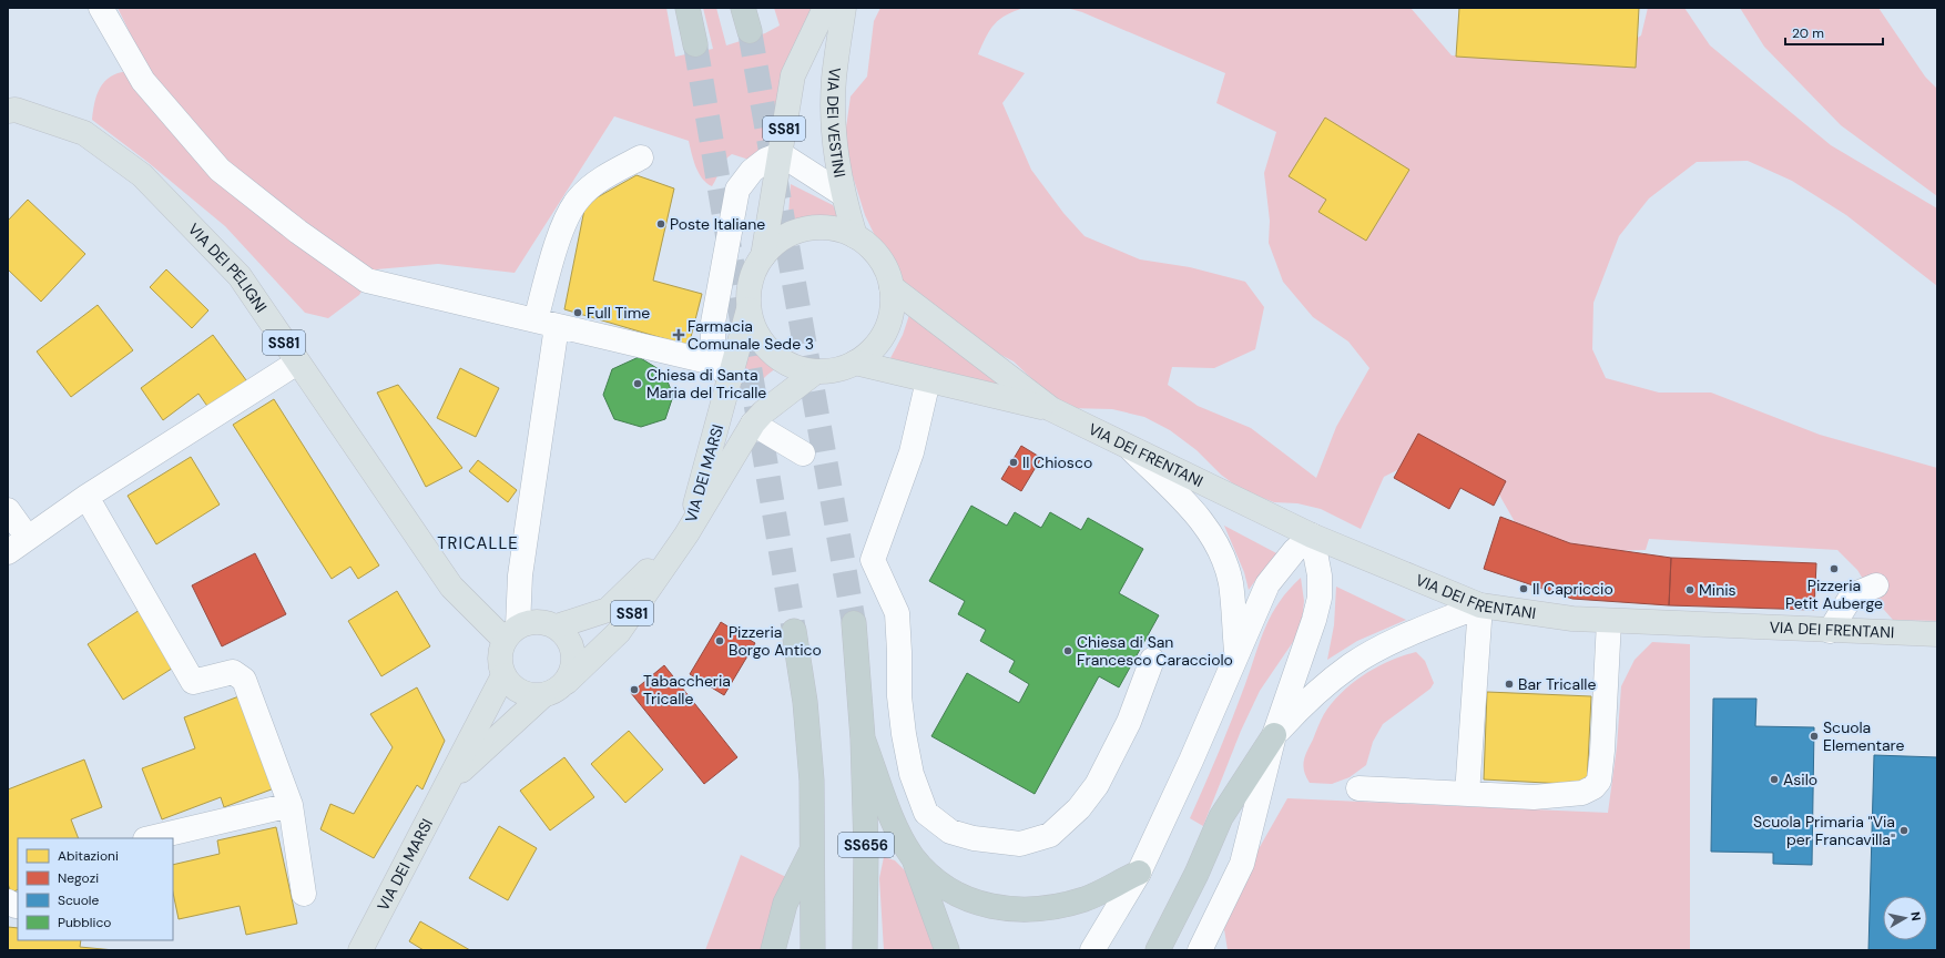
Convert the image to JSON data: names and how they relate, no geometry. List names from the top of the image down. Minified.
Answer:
{"streets":{"highway":["SS656"],"main road":["VIA DEI VESTINI","SS81","VIA DEI PELIGNI","VIA DEI FRENTANI","VIA DEI MARSI"]},"crossings":[["VIA DEI VESTINI","SS81"],["VIA DEI VESTINI","VIA DEI FRENTANI"],["VIA DEI VESTINI","VIA DEI MARSI"],["SS81","VIA DEI FRENTANI"],["SS81","VIA DEI MARSI"],["VIA DEI PELIGNI","VIA DEI MARSI"],["VIA DEI FRENTANI","VIA DEI MARSI"]],"districts":["TRICALLE"],"places":{"other":["Poste Italiane","Full Time","Chiesa di Santa Maria del Tricalle","Il Chiosco","Pizzeria Petit Auberge","Il Capriccio","Minis","Pizzeria Borgo Antico","Chiesa di San Francesco Caracciolo","Bar Tricalle","Tabaccheria Tricalle","Scuola Elementare","Asilo","Scuola Primaria \"Via per Francavilla\""],"health":["Farmacia Comunale Sede 3"]},"legend":["Abitazioni","Negozi","Scuole","Pubblico"],"scale_bar":"20 m","north":"right"}
